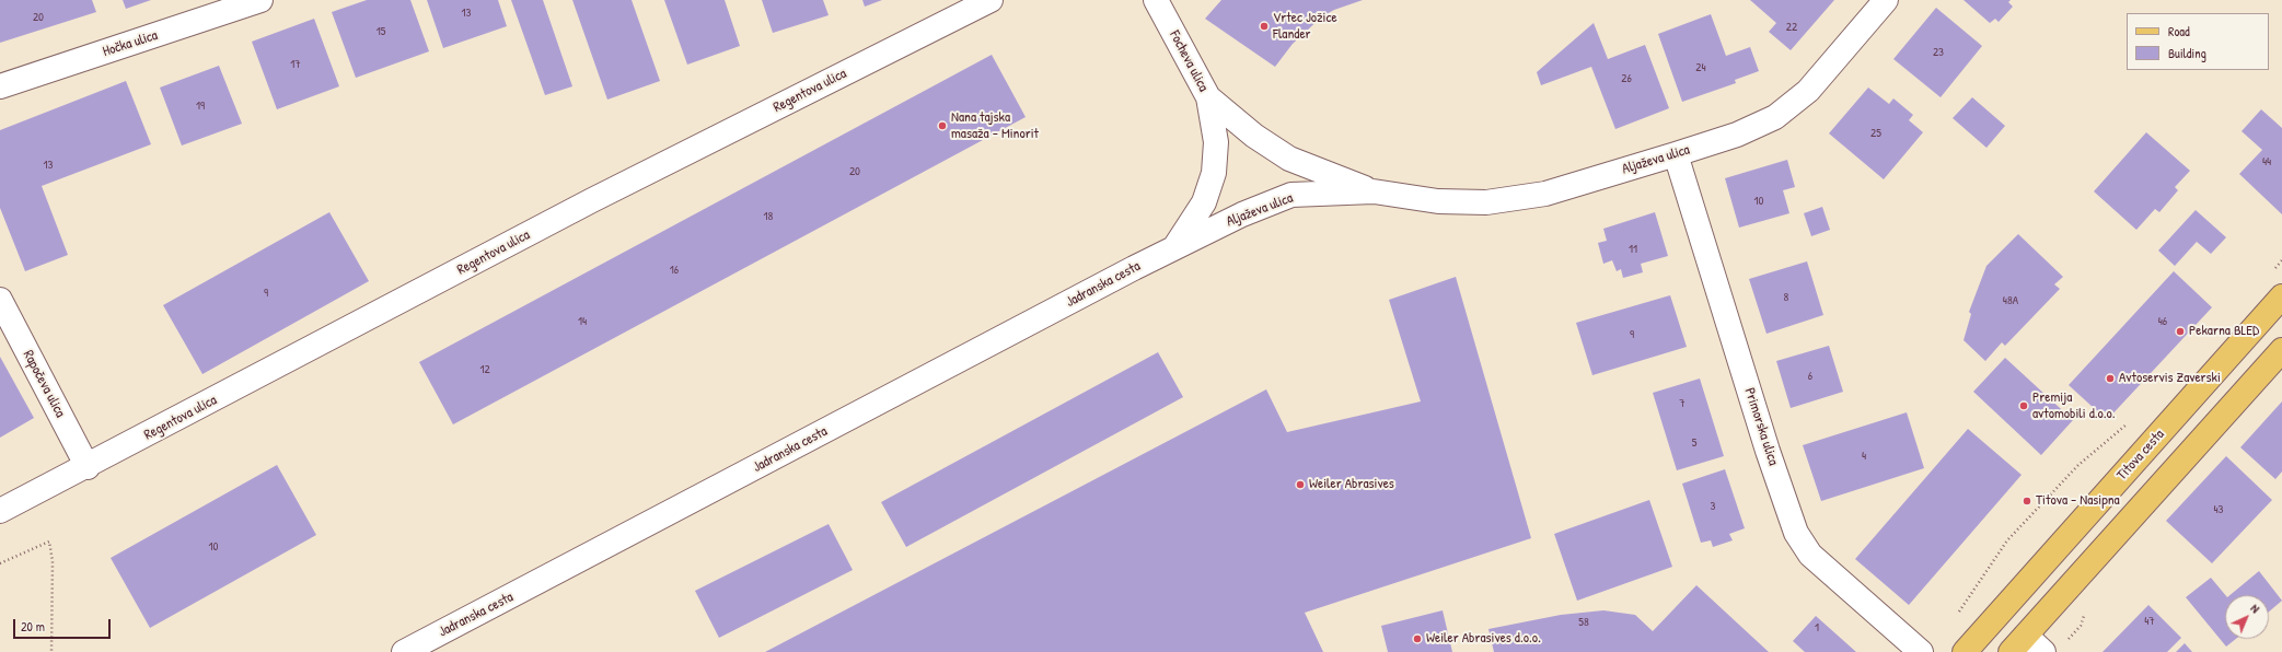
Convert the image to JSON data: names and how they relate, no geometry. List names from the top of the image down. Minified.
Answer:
{"streets":{"main road":["Titova cesta"],"street":["Hočka ulica","Focheva ulica","Regentova ulica","Aljaževa ulica","Jadranska cesta","Rapočeva ulica","Primorska ulica"]},"crossings":[["Focheva ulica","Aljaževa ulica"],["Focheva ulica","Jadranska cesta"],["Regentova ulica","Rapočeva ulica"],["Aljaževa ulica","Jadranska cesta"],["Aljaževa ulica","Primorska ulica"]],"places":["Vrtec Jožice Flander","Nana tajska masaža - Minorit","Pekarna BLED","Avtoservis Zaverski","Premija avtomobili d.o.o.","Weiler Abrasives","Titova - Nasipna","Weiler Abrasives d.o.o."],"house_numbers":["13","20","22","15","23","17","24","26","19","25","44","13","20","10","18","11","16","9","8","48A","14","46","9","12","6","7","5","4","3","43","10","47","58","1"],"legend":["Road","Building"],"scale_bar":"20 m","north":"top right"}
